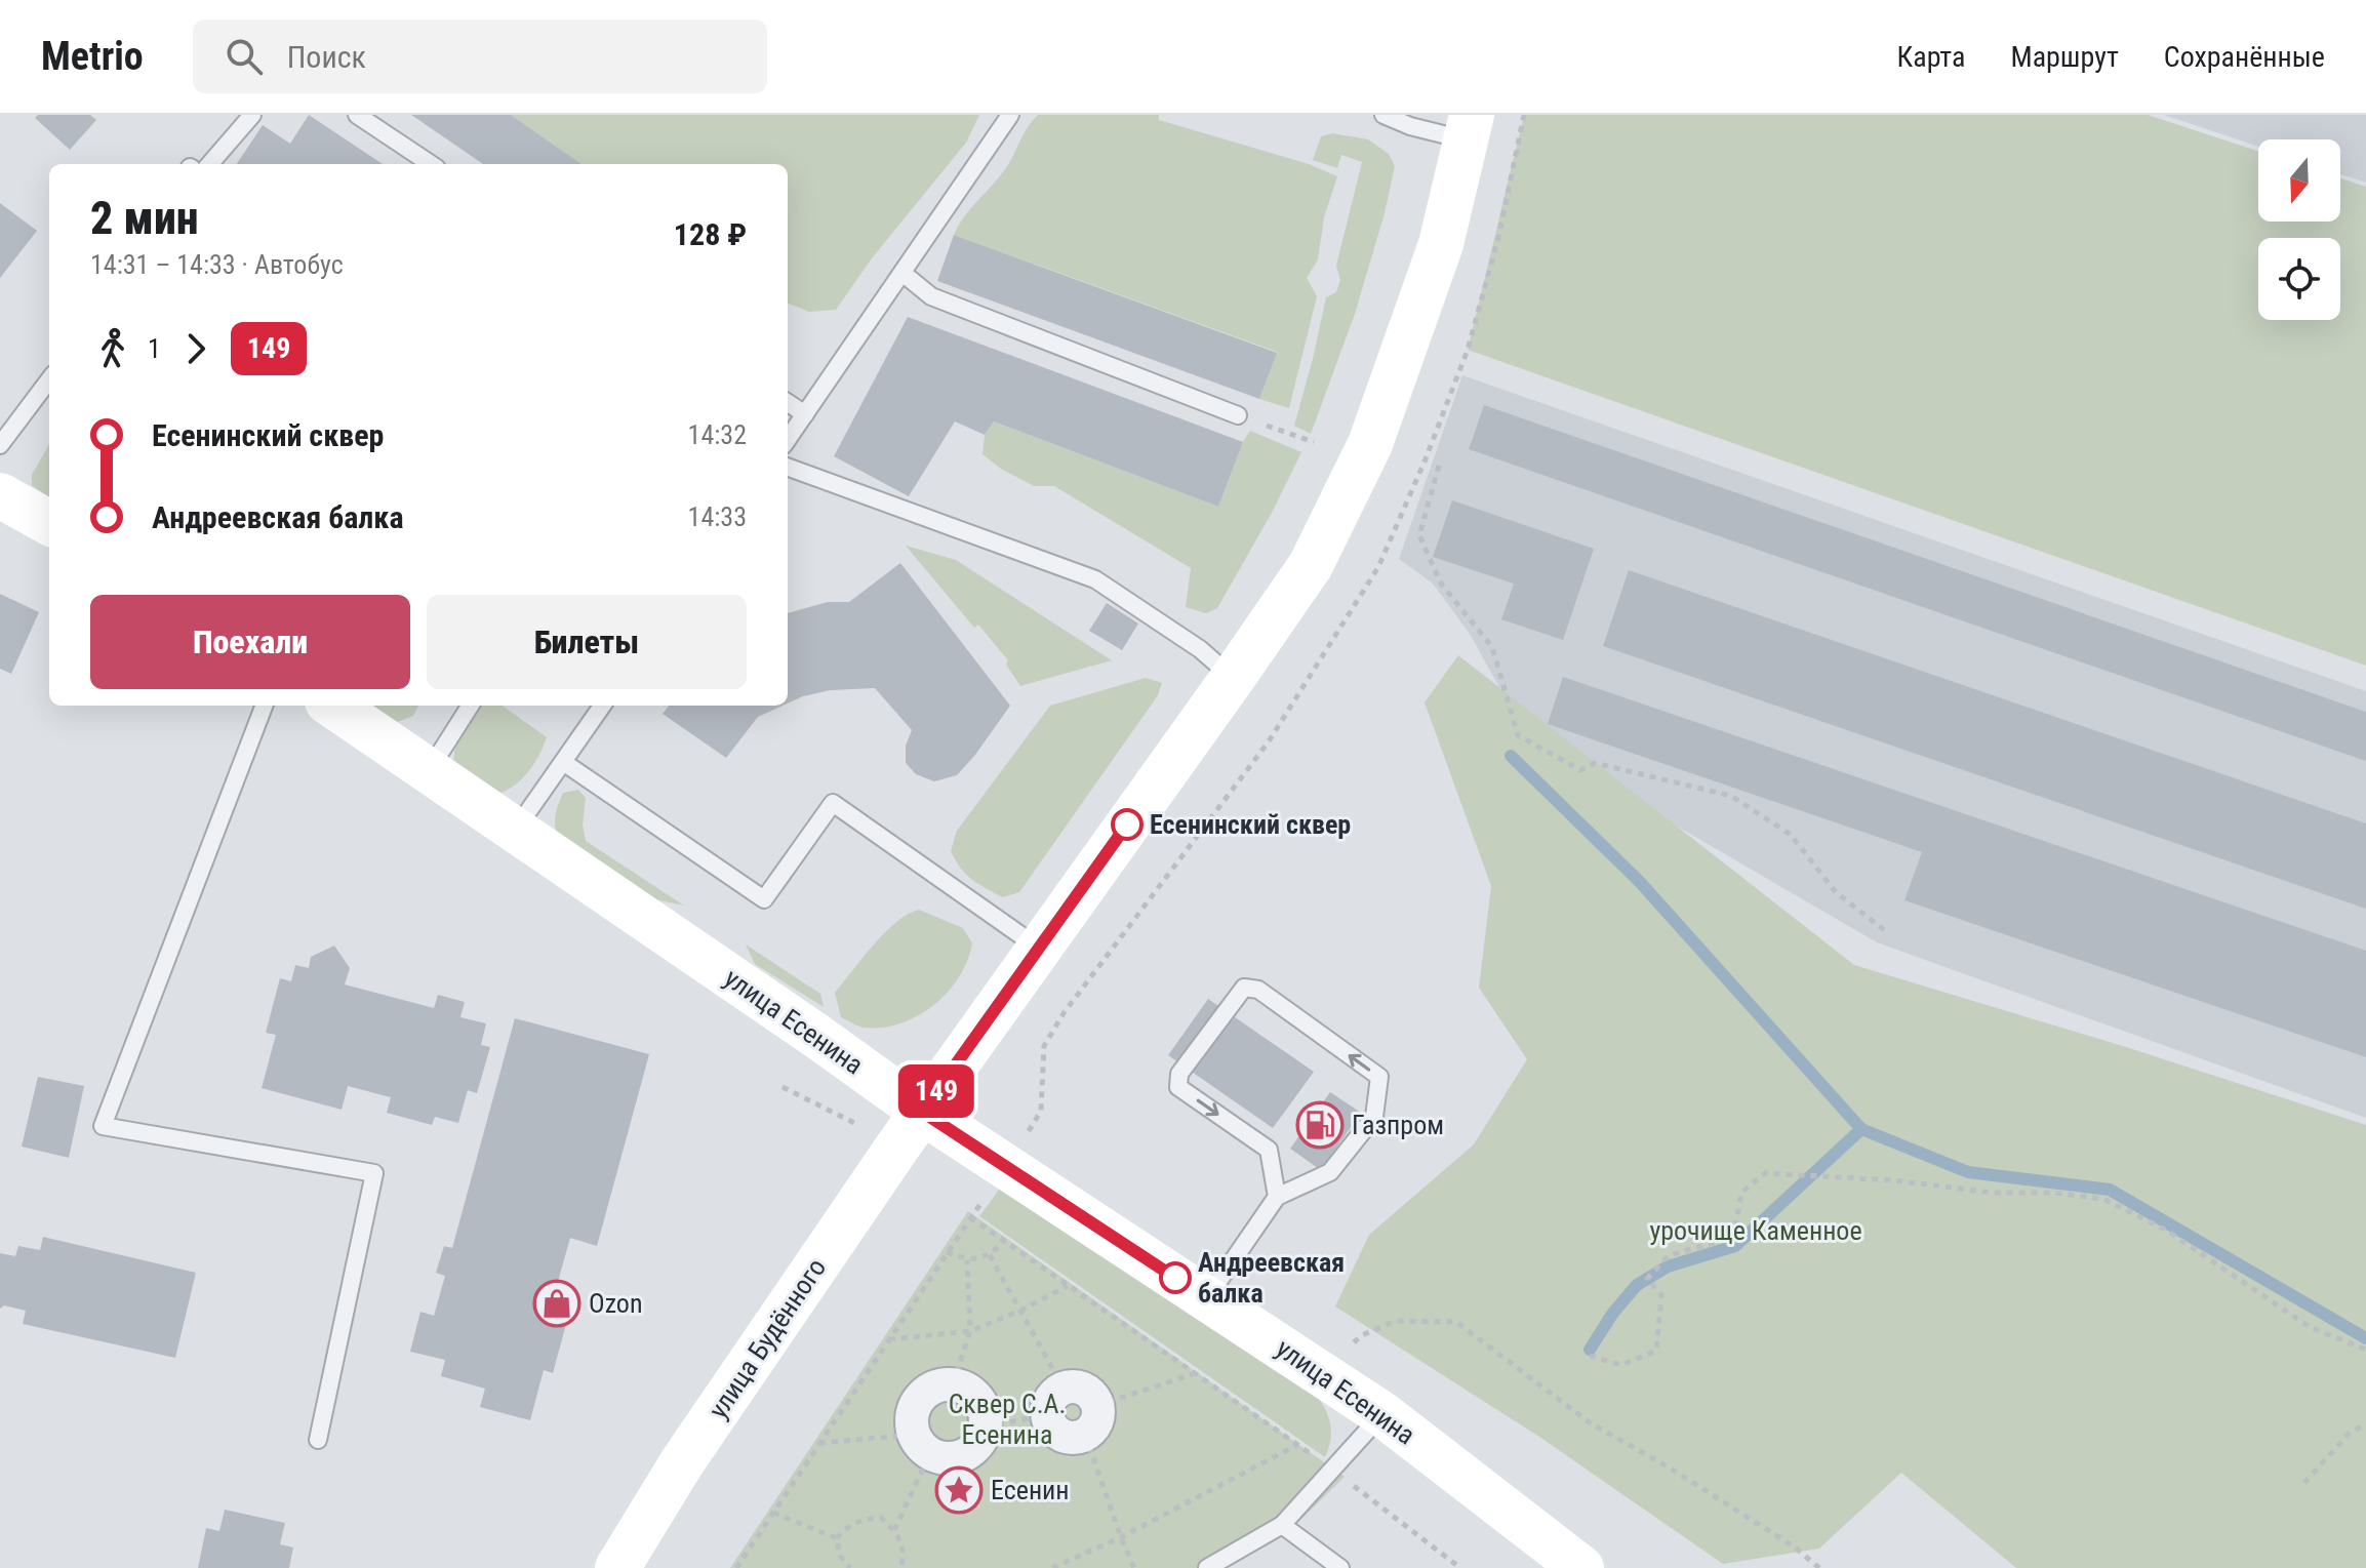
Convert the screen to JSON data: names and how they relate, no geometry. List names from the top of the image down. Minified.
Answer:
{"streets":{"street":["улица Есенина","улица Будённого"]},"crossings":[["улица Есенина","улица Будённого"]],"parks":["урочище Каменное","Сквер С.А. Есенина"],"places":{"other":["Есенинский сквер","Андреевская балка"],"fuel station":["Газпром"],"shop":["Ozon"],"place":["Есенин"]},"lines":["bus line 149"],"north":"bottom","page":{"header":"Metrio","search":"Поиск","nav":["Карта","Маршрут","Сохранённые"],"on_map":"149","heading":["2 мин","14:31 – 14:33 · Автобус","128 ₽"],"legs":["1","149"],"list":[{"name":"Есенинский сквер","value":"14:32"},{"name":"Андреевская балка","value":"14:33"}],"buttons":["Поехали","Билеты"]}}
